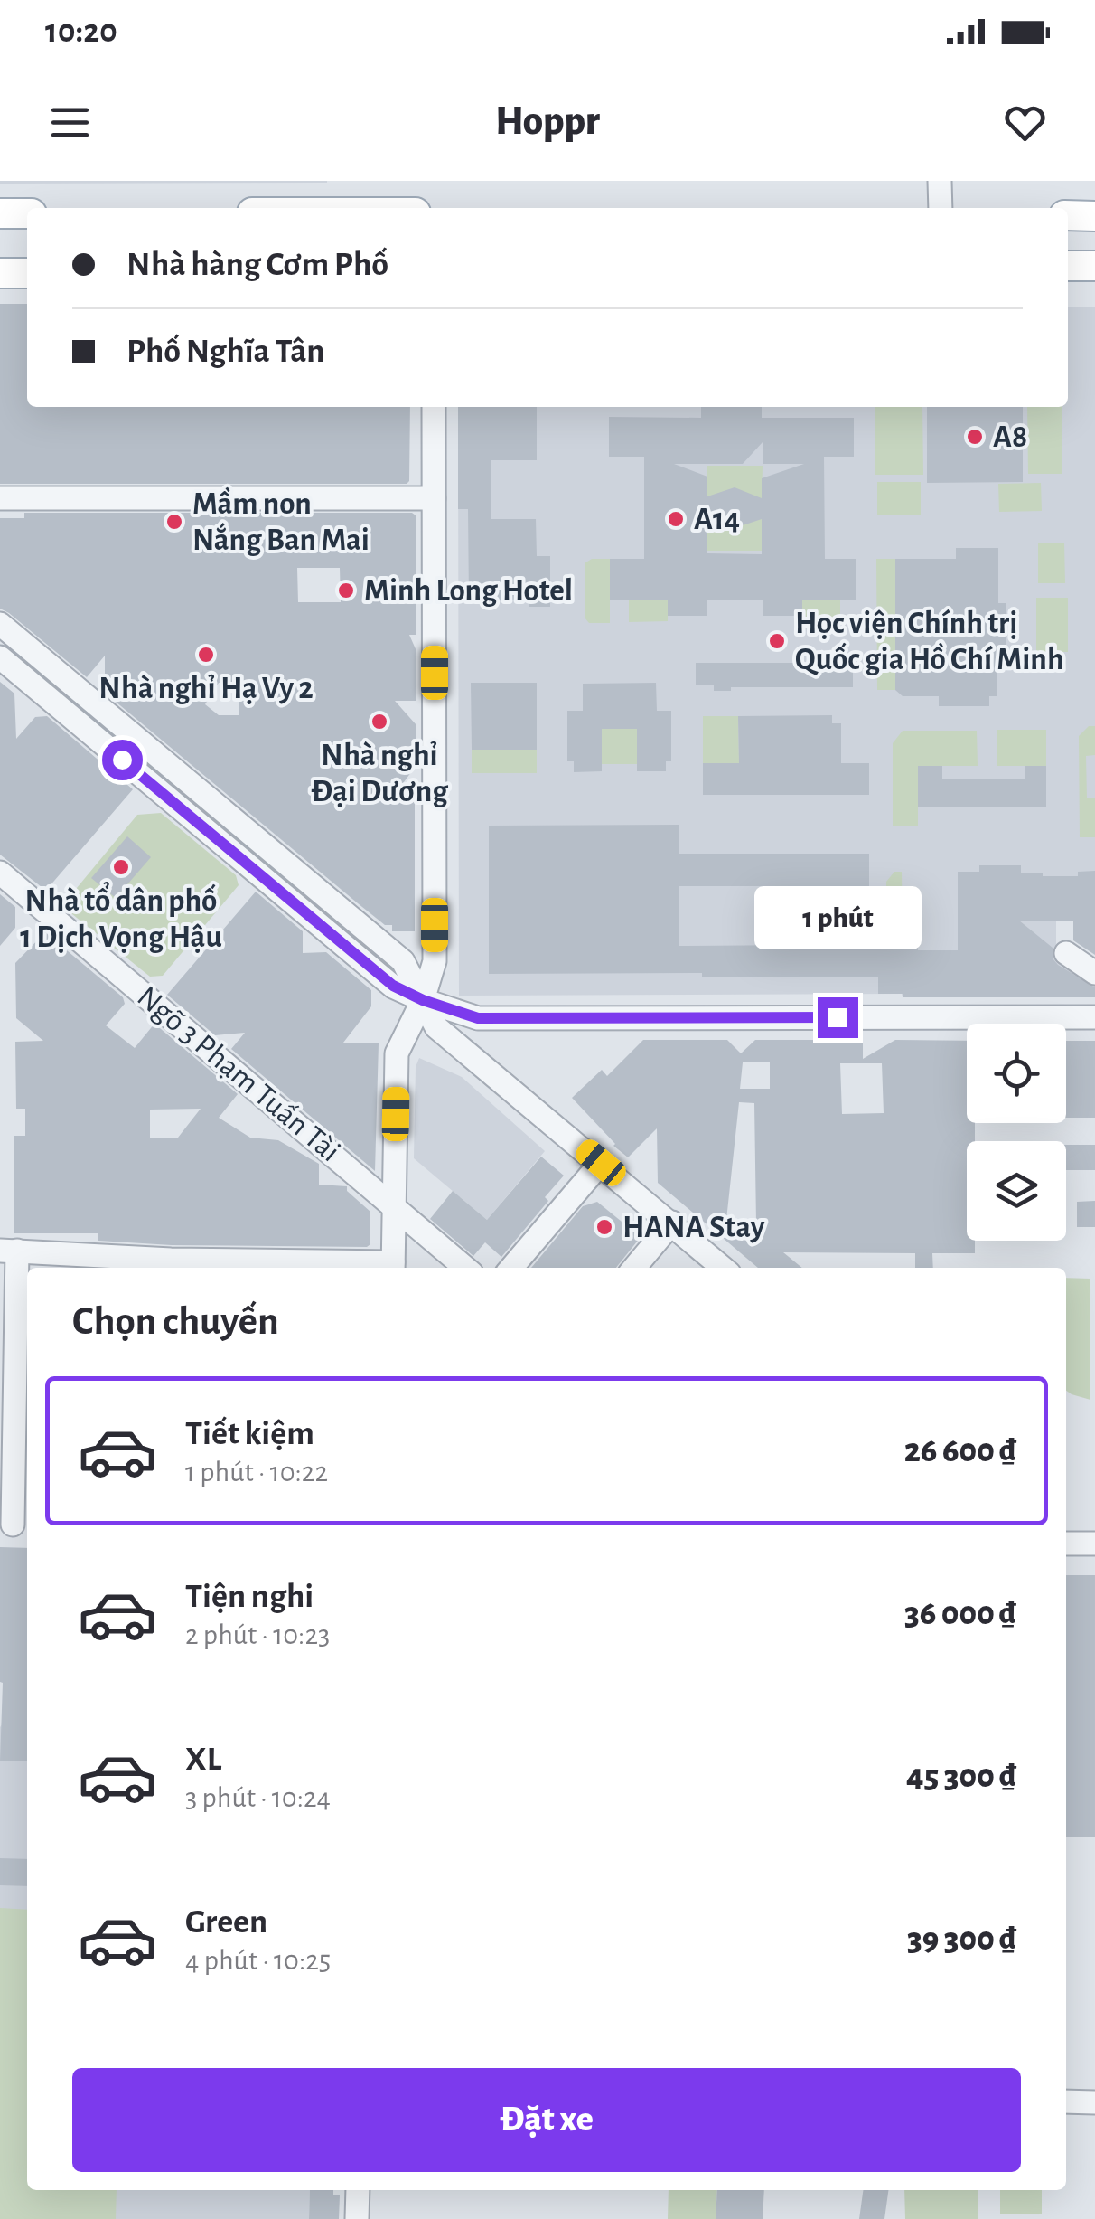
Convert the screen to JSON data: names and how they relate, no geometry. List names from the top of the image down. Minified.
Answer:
{"streets":{"street":["Ngõ 3 Phạm Tuấn Tài"]},"places":["A8","A14","Mầm non Nắng Ban Mai","Minh Long Hotel","Học viện Chính trị Quốc gia Hồ Chí Minh","Nhà nghỉ Hạ Vy 2","Nhà nghỉ Đại Dương","Nhà tổ dân phố 1 Dịch Vọng Hậu","HANA Stay"],"page":{"status":"10:20","header":"Hoppr","banner":["Nhà hàng Cơm Phố","Phố Nghĩa Tân"],"bubble":"1 phút","heading":"Chọn chuyến","list":[{"name":"Tiết kiệm","note":"1 phút · 10:22","value":"26 600 ₫"},{"name":"Tiện nghi","note":"2 phút · 10:23","value":"36 000 ₫"},{"name":"XL","note":"3 phút · 10:24","value":"45 300 ₫"},{"name":"Green","note":"4 phút · 10:25","value":"39 300 ₫"}],"buttons":"Đặt xe"}}
